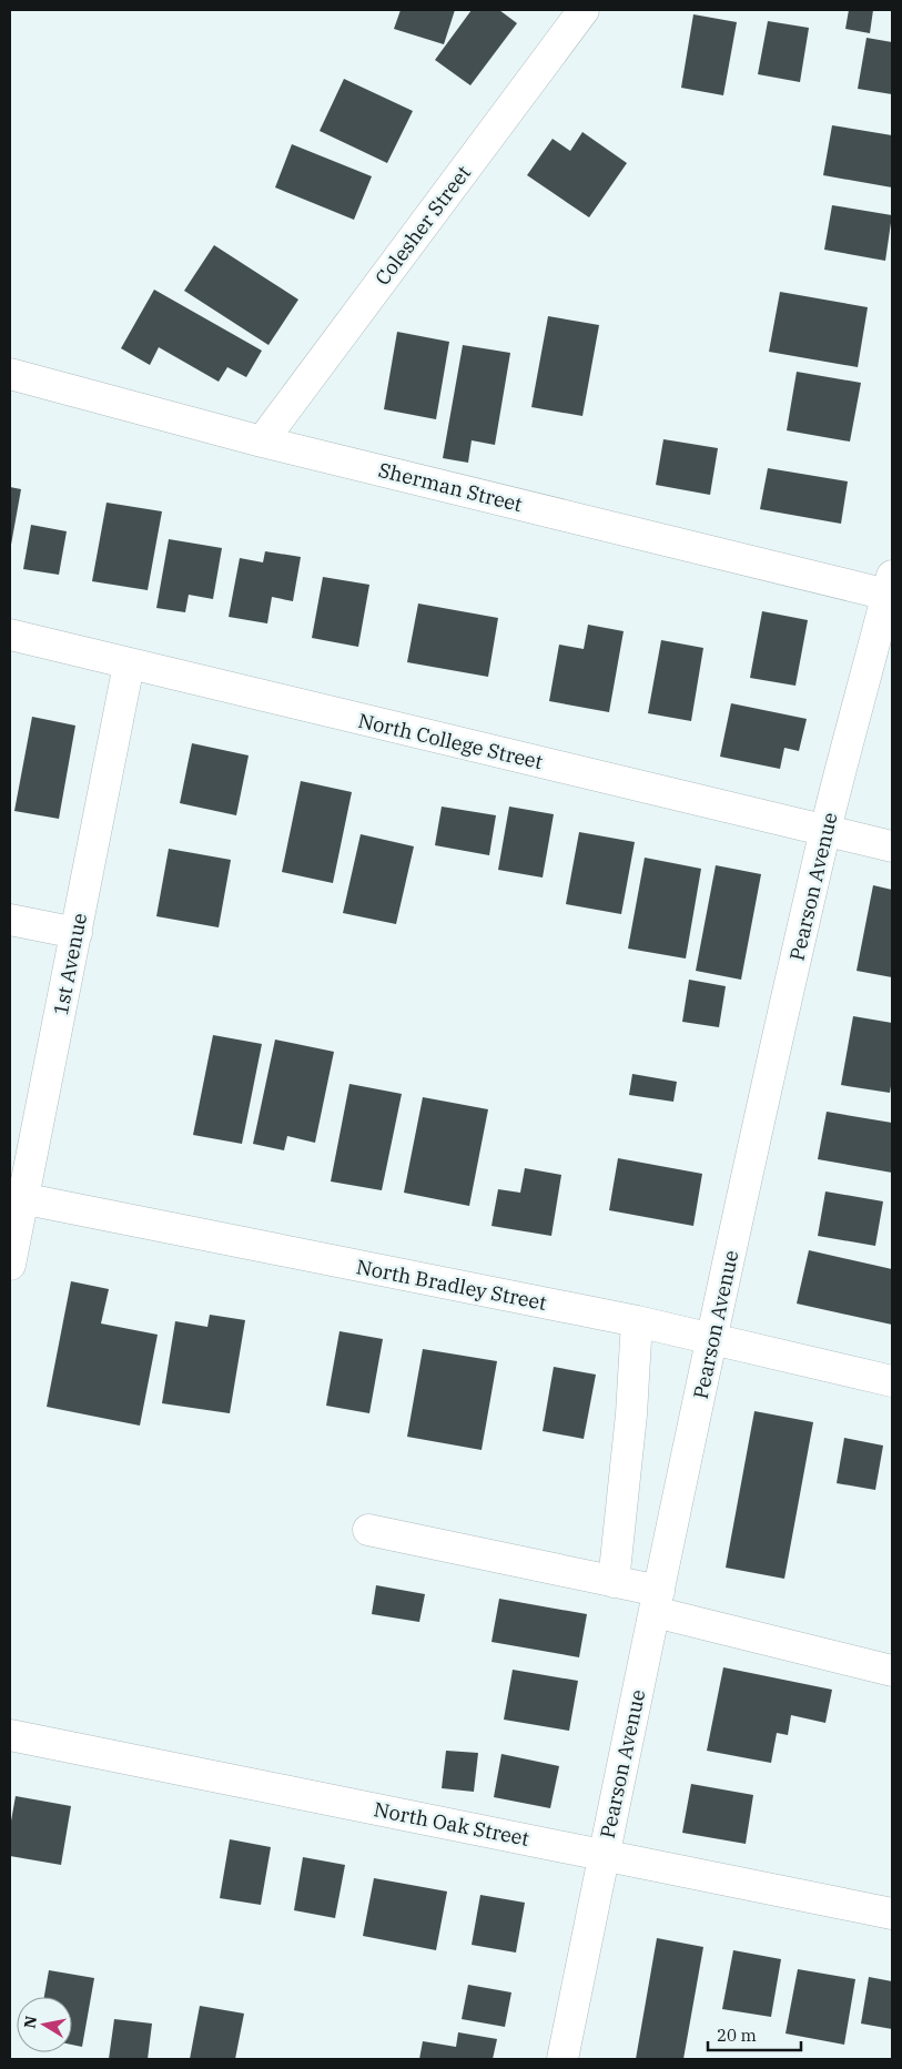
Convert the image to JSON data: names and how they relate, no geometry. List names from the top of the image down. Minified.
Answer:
{"streets":{"street":["Colesher Street","Sherman Street","North College Street","Pearson Avenue","1st Avenue","North Bradley Street","North Oak Street"]},"crossings":[["Colesher Street","Sherman Street"],["Sherman Street","Pearson Avenue"],["North College Street","Pearson Avenue"],["North College Street","1st Avenue"],["Pearson Avenue","North Bradley Street"],["Pearson Avenue","North Oak Street"],["1st Avenue","North Bradley Street"]],"scale_bar":"20 m","north":"left"}
